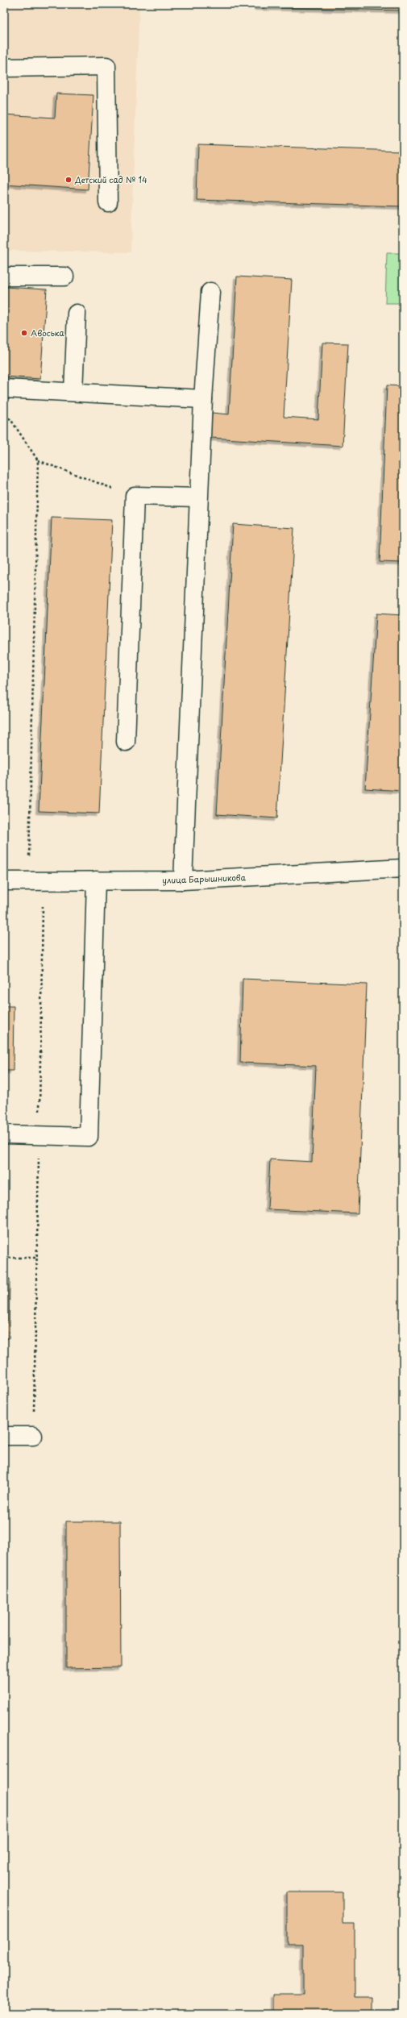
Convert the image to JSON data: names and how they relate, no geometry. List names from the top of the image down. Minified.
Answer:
{"streets":{"street":["улица Барышникова"]},"places":["Детский сад № 14","Авоська"]}
